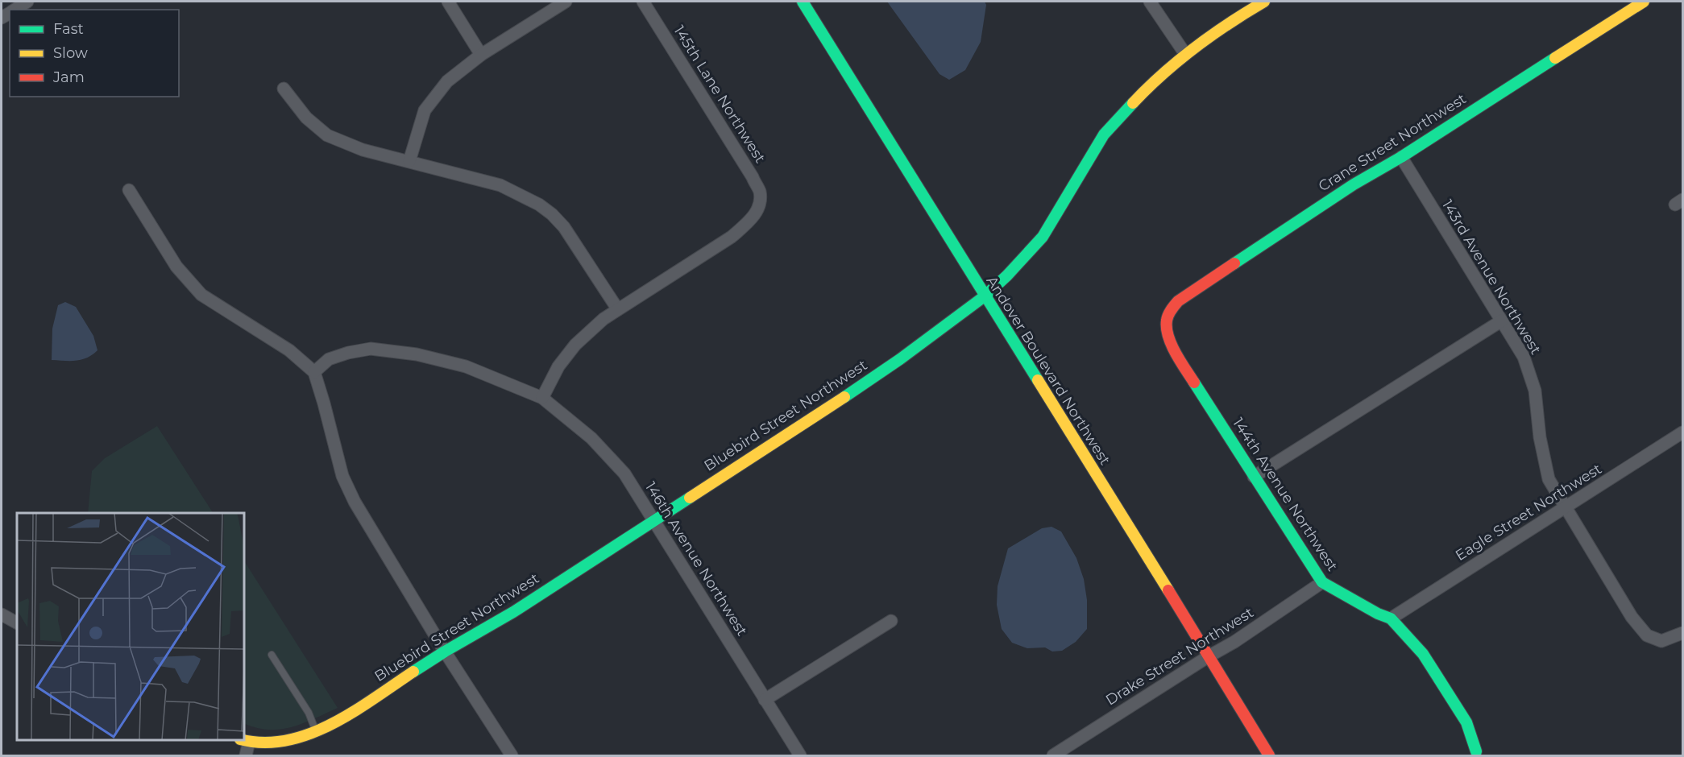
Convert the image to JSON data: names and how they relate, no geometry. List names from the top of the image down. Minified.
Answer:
{"streets":{"street":["145th Lane Northwest","Crane Street Northwest","143rd Avenue Northwest","Andover Boulevard Northwest","Bluebird Street Northwest","144th Avenue Northwest","Eagle Street Northwest","146th Avenue Northwest","Drake Street Northwest"]},"crossings":[["Crane Street Northwest","143rd Avenue Northwest"],["Crane Street Northwest","144th Avenue Northwest"],["143rd Avenue Northwest","Eagle Street Northwest"],["Andover Boulevard Northwest","Bluebird Street Northwest"],["Andover Boulevard Northwest","Drake Street Northwest"],["Bluebird Street Northwest","146th Avenue Northwest"],["144th Avenue Northwest","Eagle Street Northwest"],["144th Avenue Northwest","Drake Street Northwest"]],"legend":["Fast","Slow","Jam"]}
